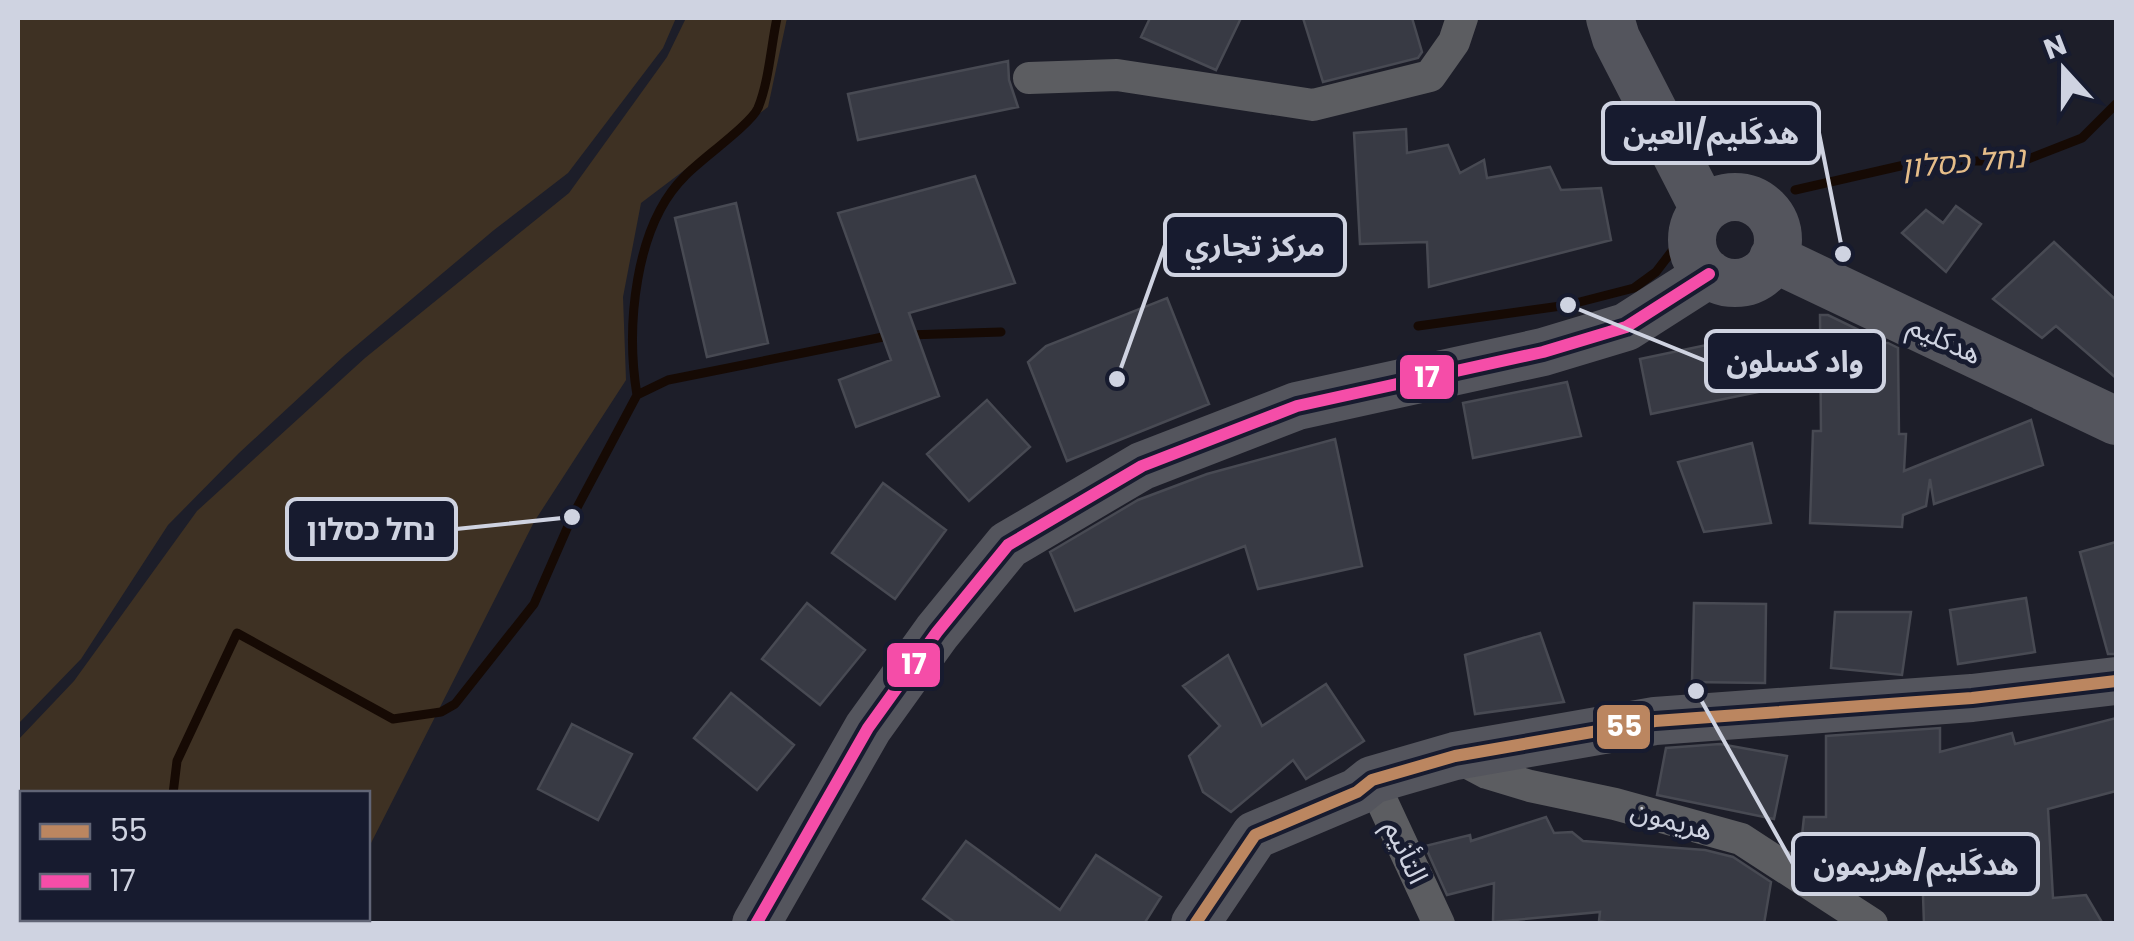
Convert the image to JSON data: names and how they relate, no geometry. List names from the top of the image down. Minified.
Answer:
{"streets":{"street":["هدكليم","هريمون","التأنيم"]},"water":["נחל כסלון"],"places":["هدكَليم/العين","واد كسلون","مركز تجاري","נחל כסלון","هدكَليم/هريمون"],"lines":["transit line 17","transit line 55"],"legend":["55","17"],"north":"top"}
